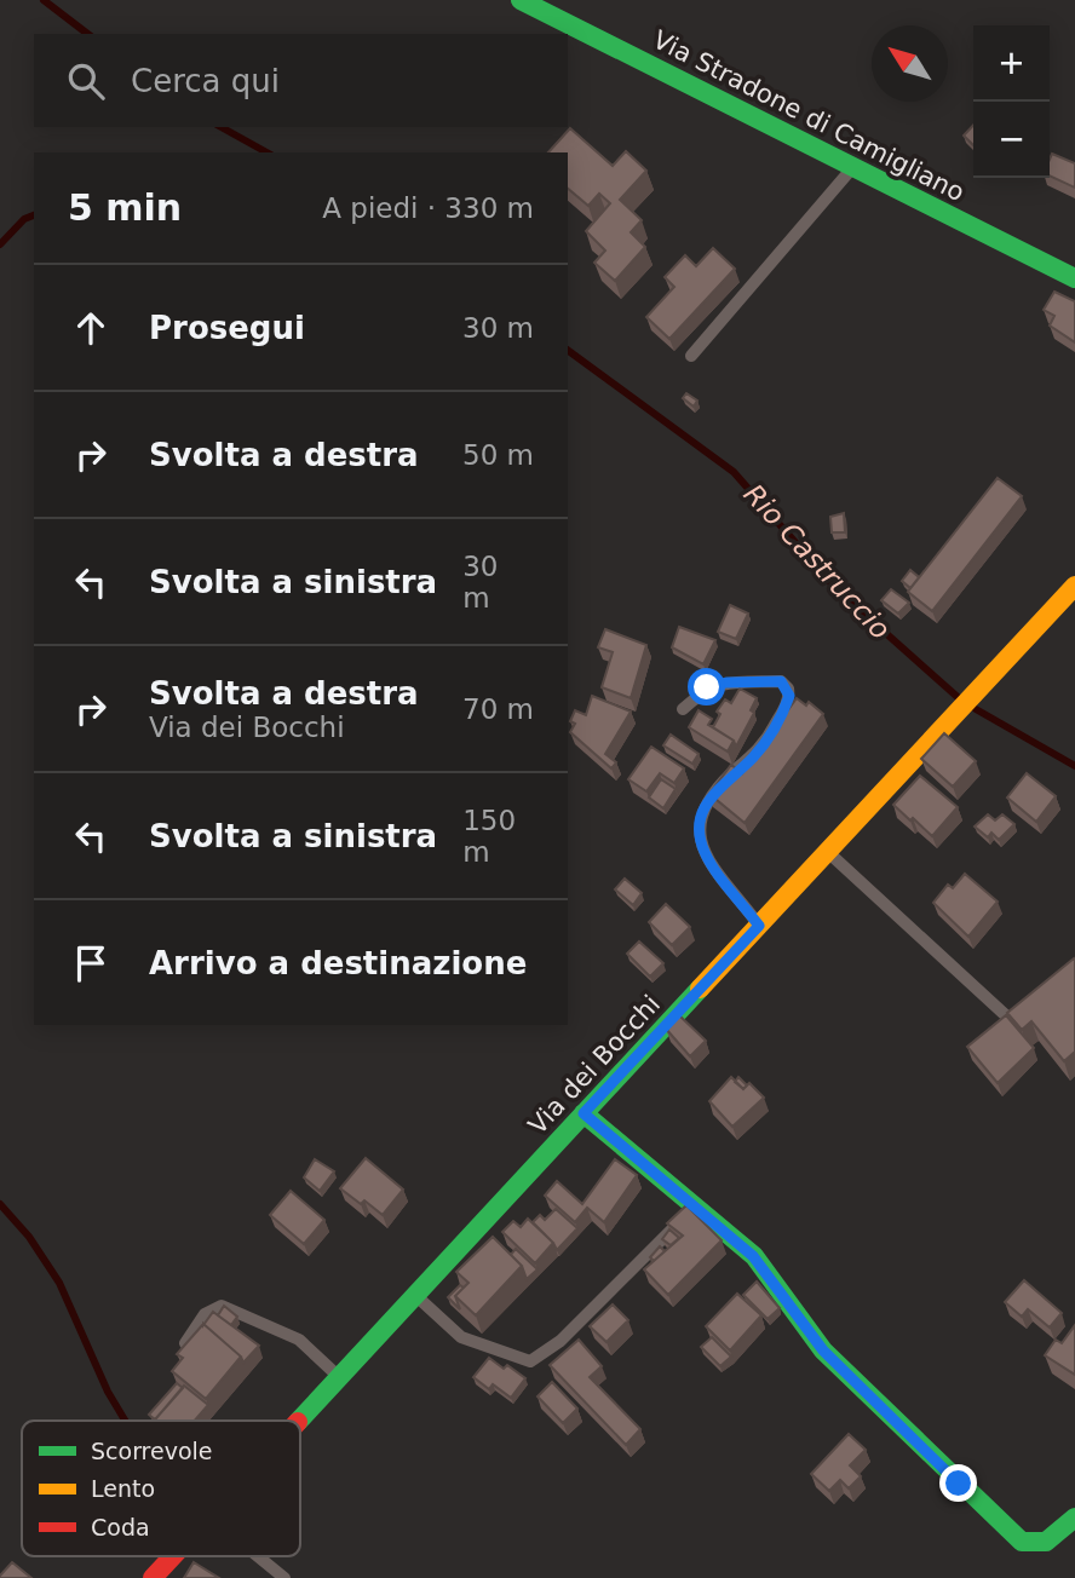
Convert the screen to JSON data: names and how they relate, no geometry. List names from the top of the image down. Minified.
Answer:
{"streets":{"street":["Via Stradone di Camigliano","Via dei Bocchi"]},"water":["Rio Castruccio"],"legend":["Scorrevole","Lento","Coda"],"north":"top left","page":{"map_buttons":["+","−"],"search":"Cerca qui","heading":["5 min","A piedi · 330 m"],"list":[["Prosegui","30 m"],["Svolta a destra","50 m"],["Svolta a sinistra","30 m"],["Svolta a destra","Via dei Bocchi","70 m"],["Svolta a sinistra","150 m"],"Arrivo a destinazione"]}}
